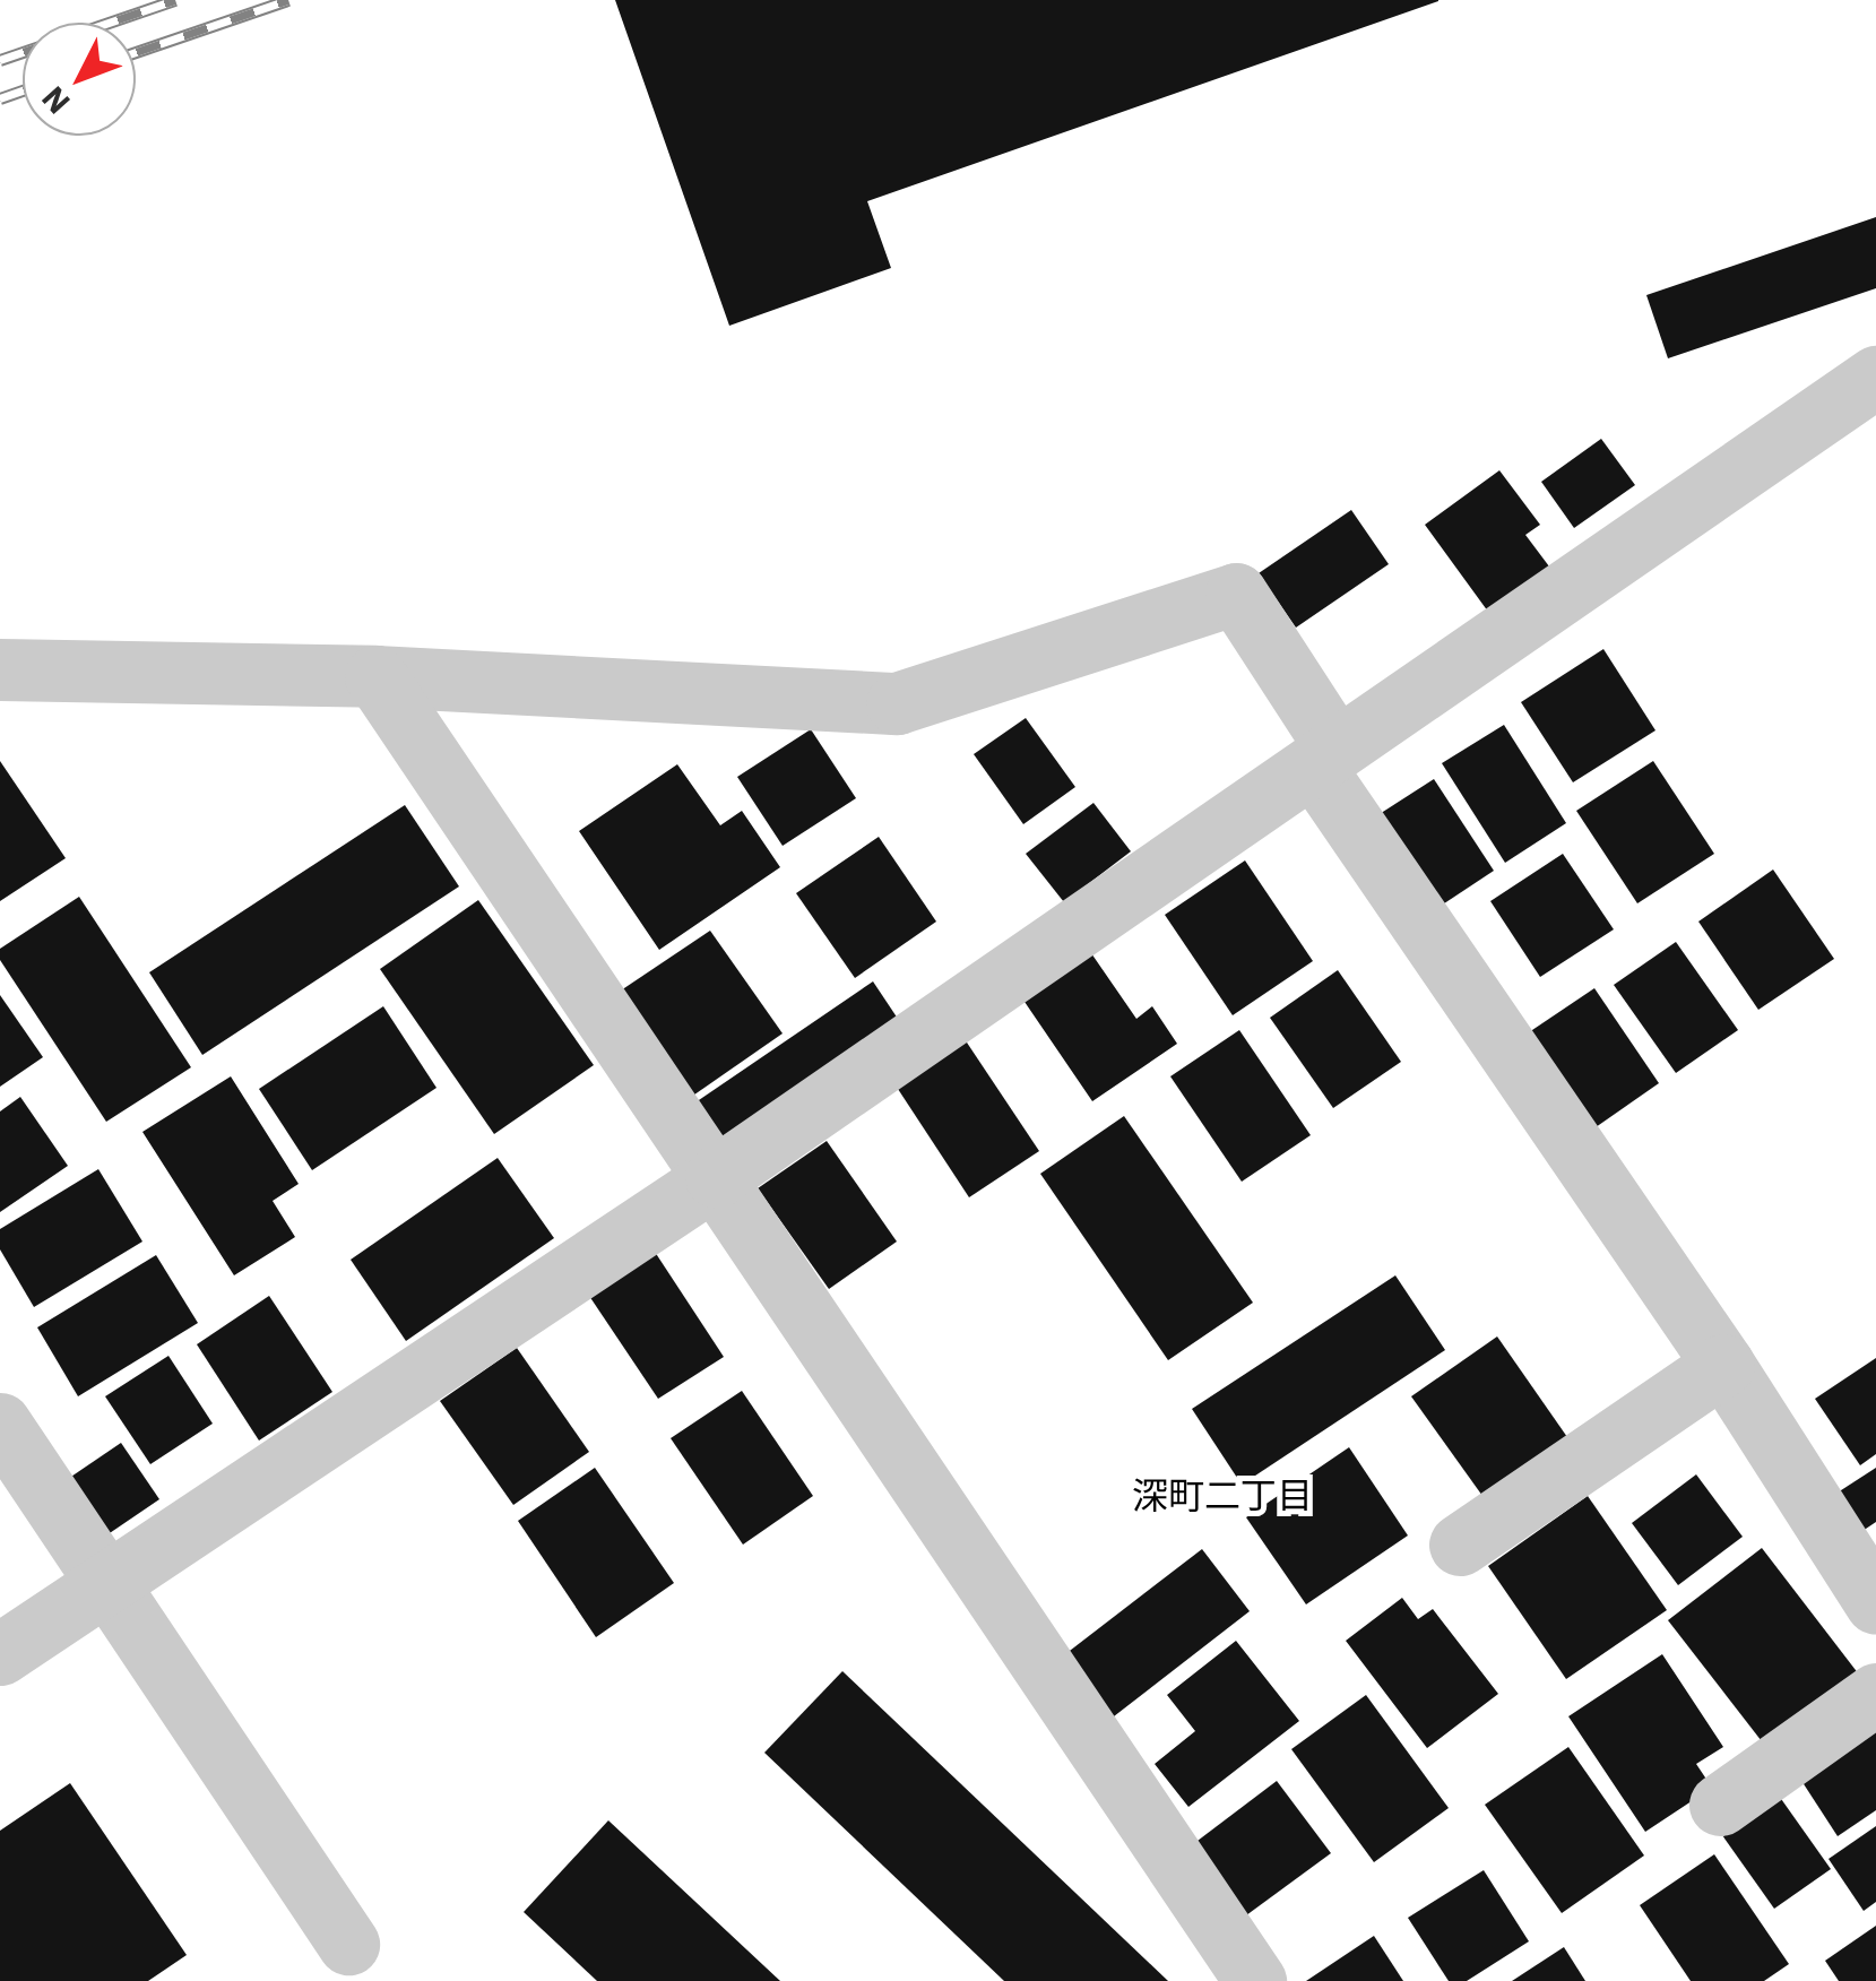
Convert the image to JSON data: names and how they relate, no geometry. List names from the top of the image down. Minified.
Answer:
{"districts":["深町二丁目"],"north":"bottom left"}
